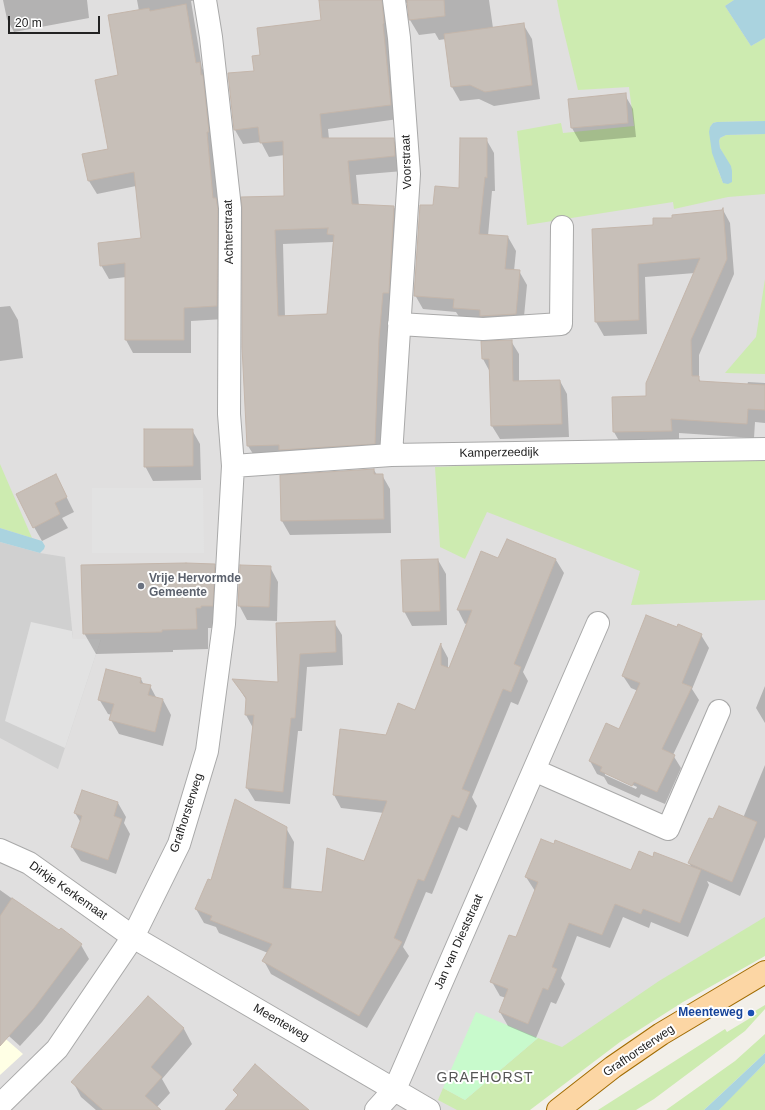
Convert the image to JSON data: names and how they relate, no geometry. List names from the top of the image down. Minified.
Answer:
{"streets":{"main road":["Grafhorsterweg"],"street":["Voorstraat","Achterstraat","Kamperzeedijk","Dirkje Kerkemaat","Jan van Dieststraat","Meenteweg"]},"crossings":[["Voorstraat","Kamperzeedijk"],["Achterstraat","Kamperzeedijk"],["Achterstraat","Grafhorsterweg"],["Kamperzeedijk","Grafhorsterweg"],["Grafhorsterweg","Dirkje Kerkemaat"],["Grafhorsterweg","Meenteweg"],["Dirkje Kerkemaat","Meenteweg"],["Jan van Dieststraat","Meenteweg"]],"districts":["GRAFHORST"],"places":["Vrije Hervormde Gemeente","Meenteweg"],"scale_bar":"20 m"}
